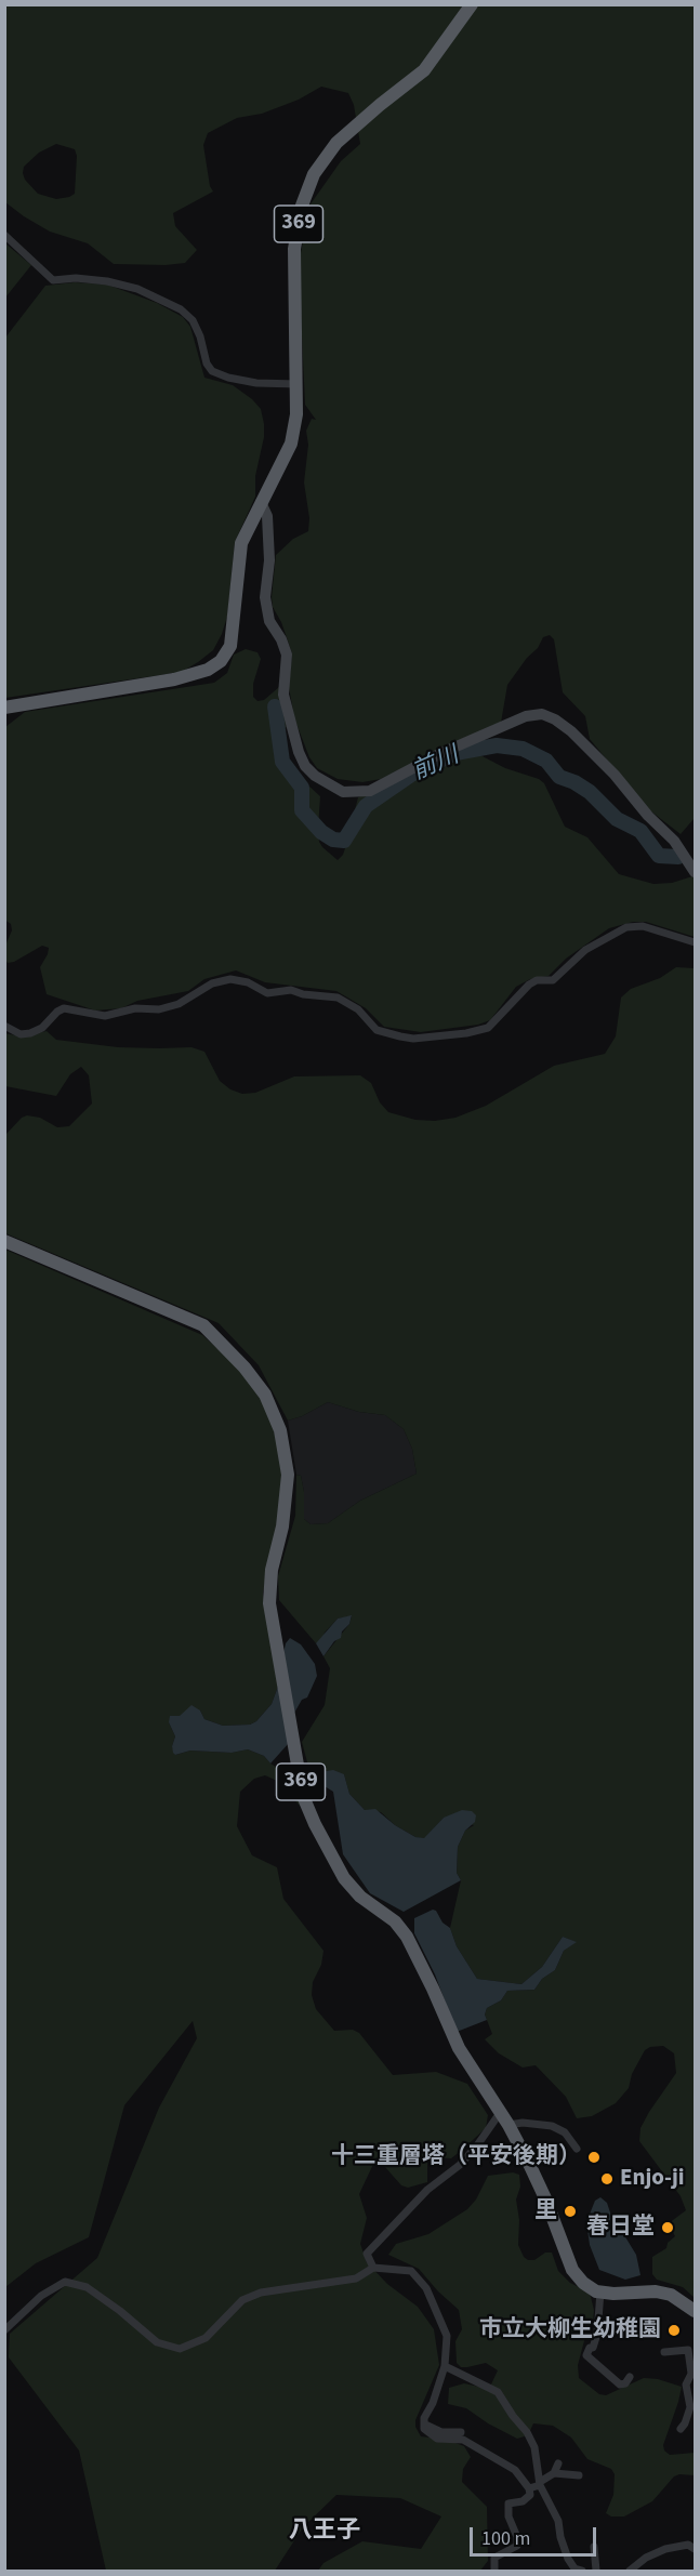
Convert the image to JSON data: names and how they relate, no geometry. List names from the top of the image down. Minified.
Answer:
{"streets":{"highway":["369"]},"districts":["八王子"],"water":["前川"],"places":["十三重層塔（平安後期）","Enjo-ji","里","春日堂","市立大柳生幼稚園"],"scale_bar":"100 m"}
